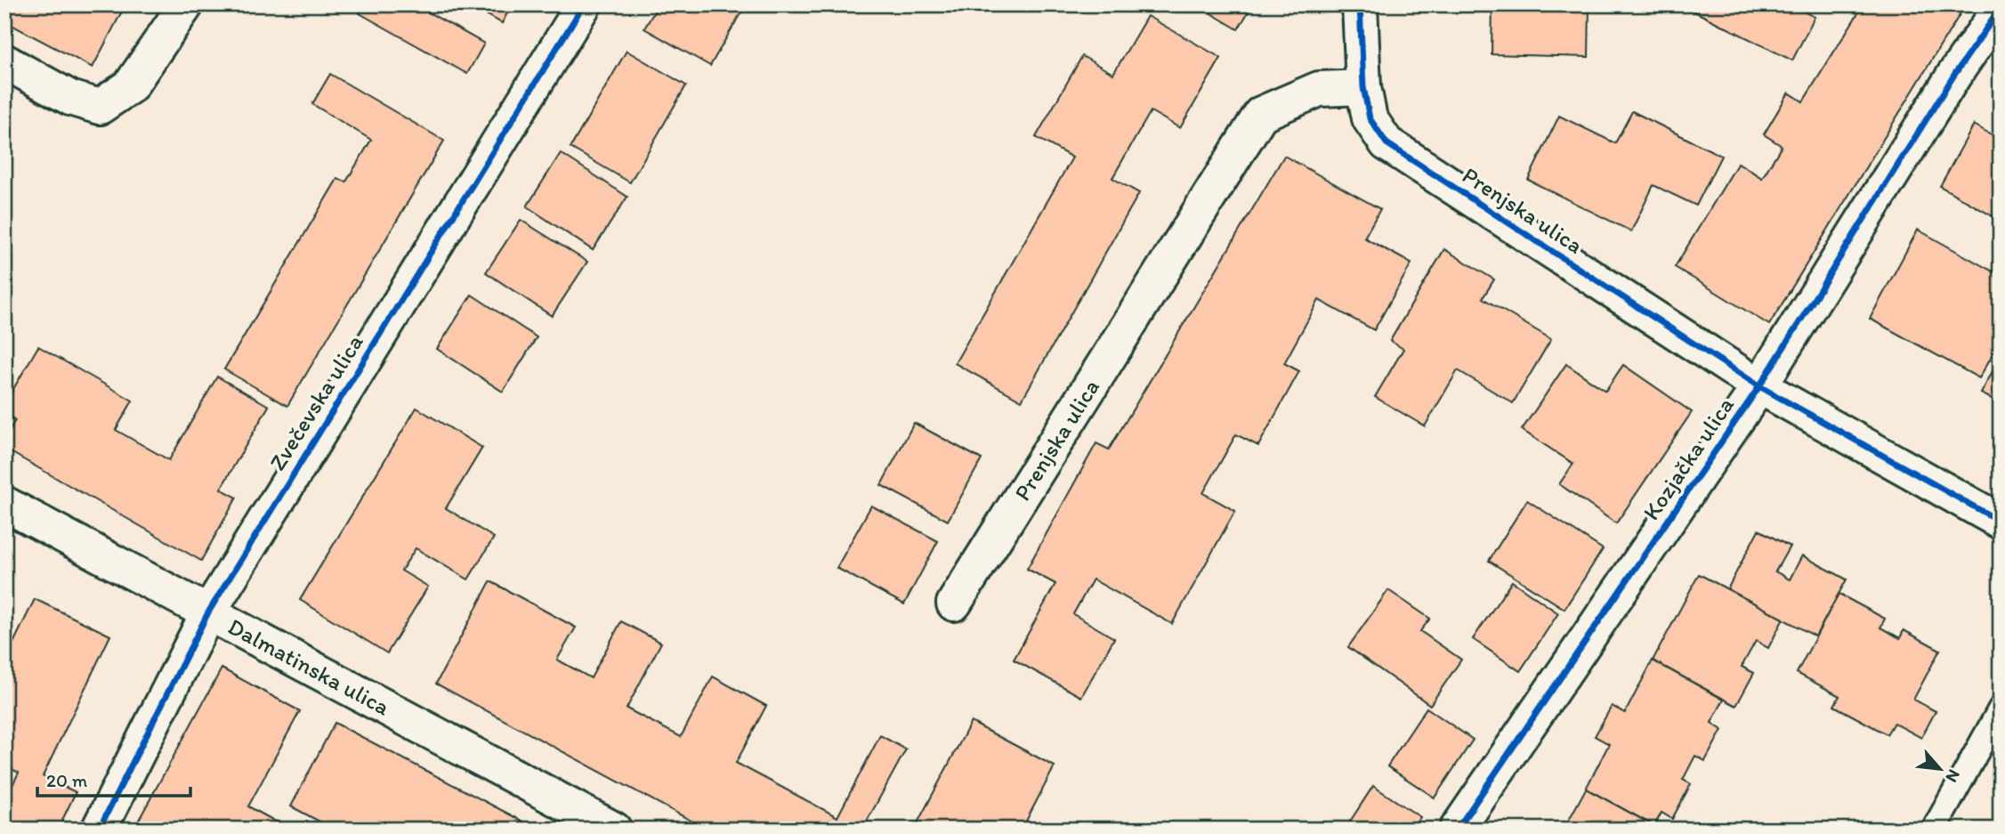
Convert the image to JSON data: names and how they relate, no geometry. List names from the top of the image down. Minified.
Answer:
{"streets":{"street":["Prenjska ulica","Zvečevska ulica","Kozjačka ulica","Dalmatinska ulica"]},"crossings":[["Prenjska ulica","Kozjačka ulica"],["Zvečevska ulica","Dalmatinska ulica"]],"scale_bar":"20 m","north":"bottom right"}
